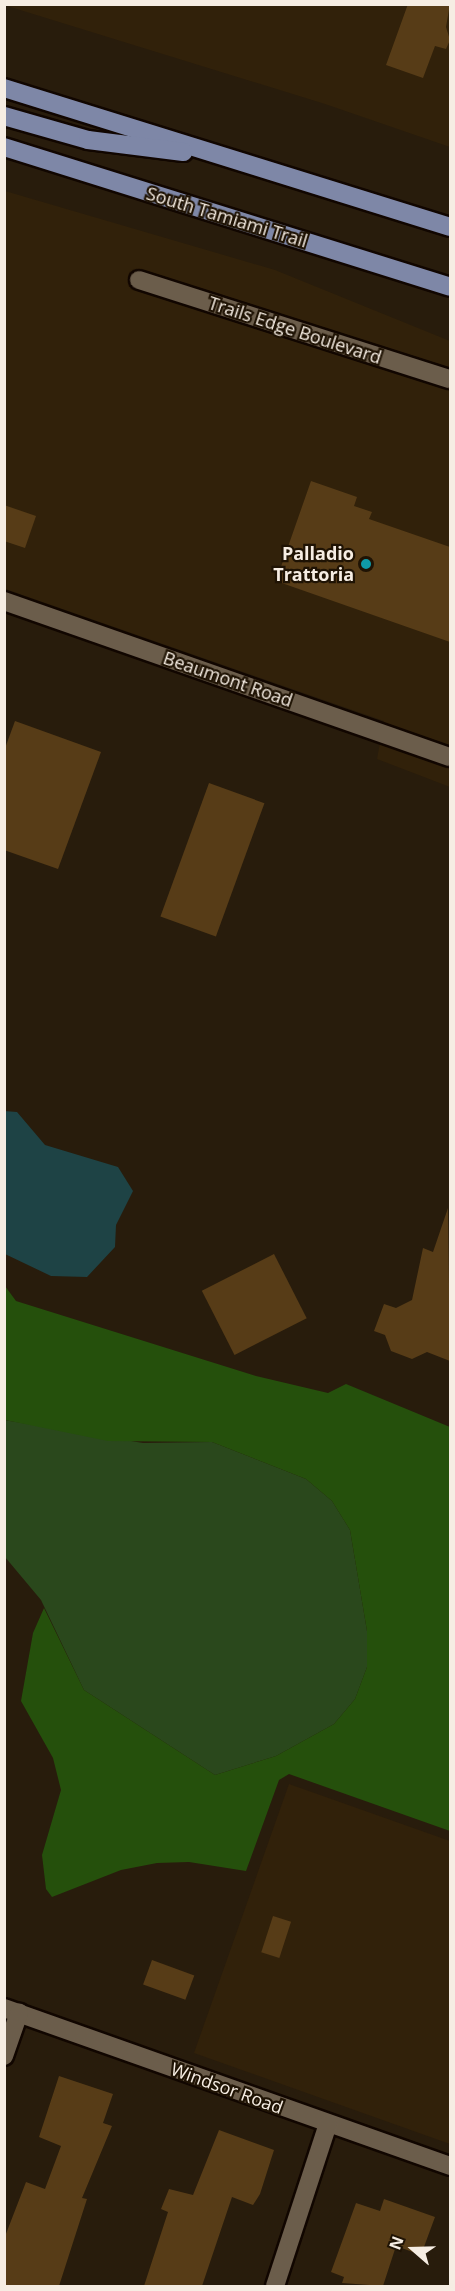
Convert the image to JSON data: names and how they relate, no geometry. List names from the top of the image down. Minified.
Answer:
{"streets":{"main road":["South Tamiami Trail"],"street":["Trails Edge Boulevard","Beaumont Road","Windsor Road"]},"places":["Palladio Trattoria"],"north":"left"}
